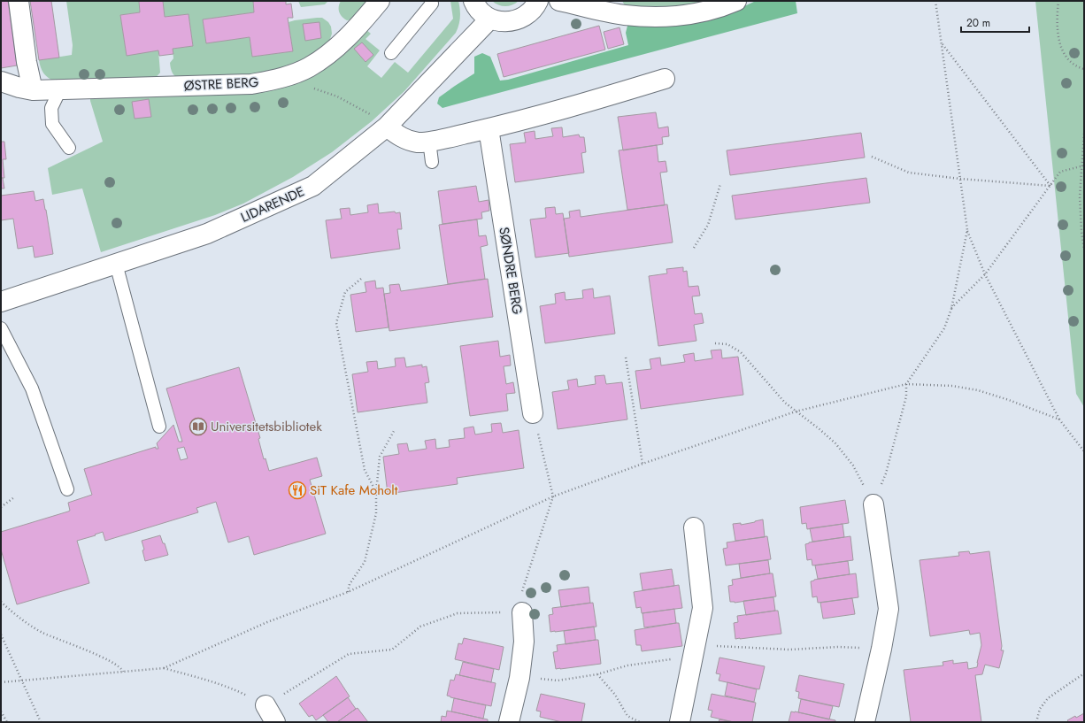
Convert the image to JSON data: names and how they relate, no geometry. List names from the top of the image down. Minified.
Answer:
{"streets":{"street":["ØSTRE BERG","LIDARENDE","SØNDRE BERG"]},"places":{"library":["Universitetsbibliotek"],"restaurant":["SiT Kafe Moholt"]},"scale_bar":"20 m"}
